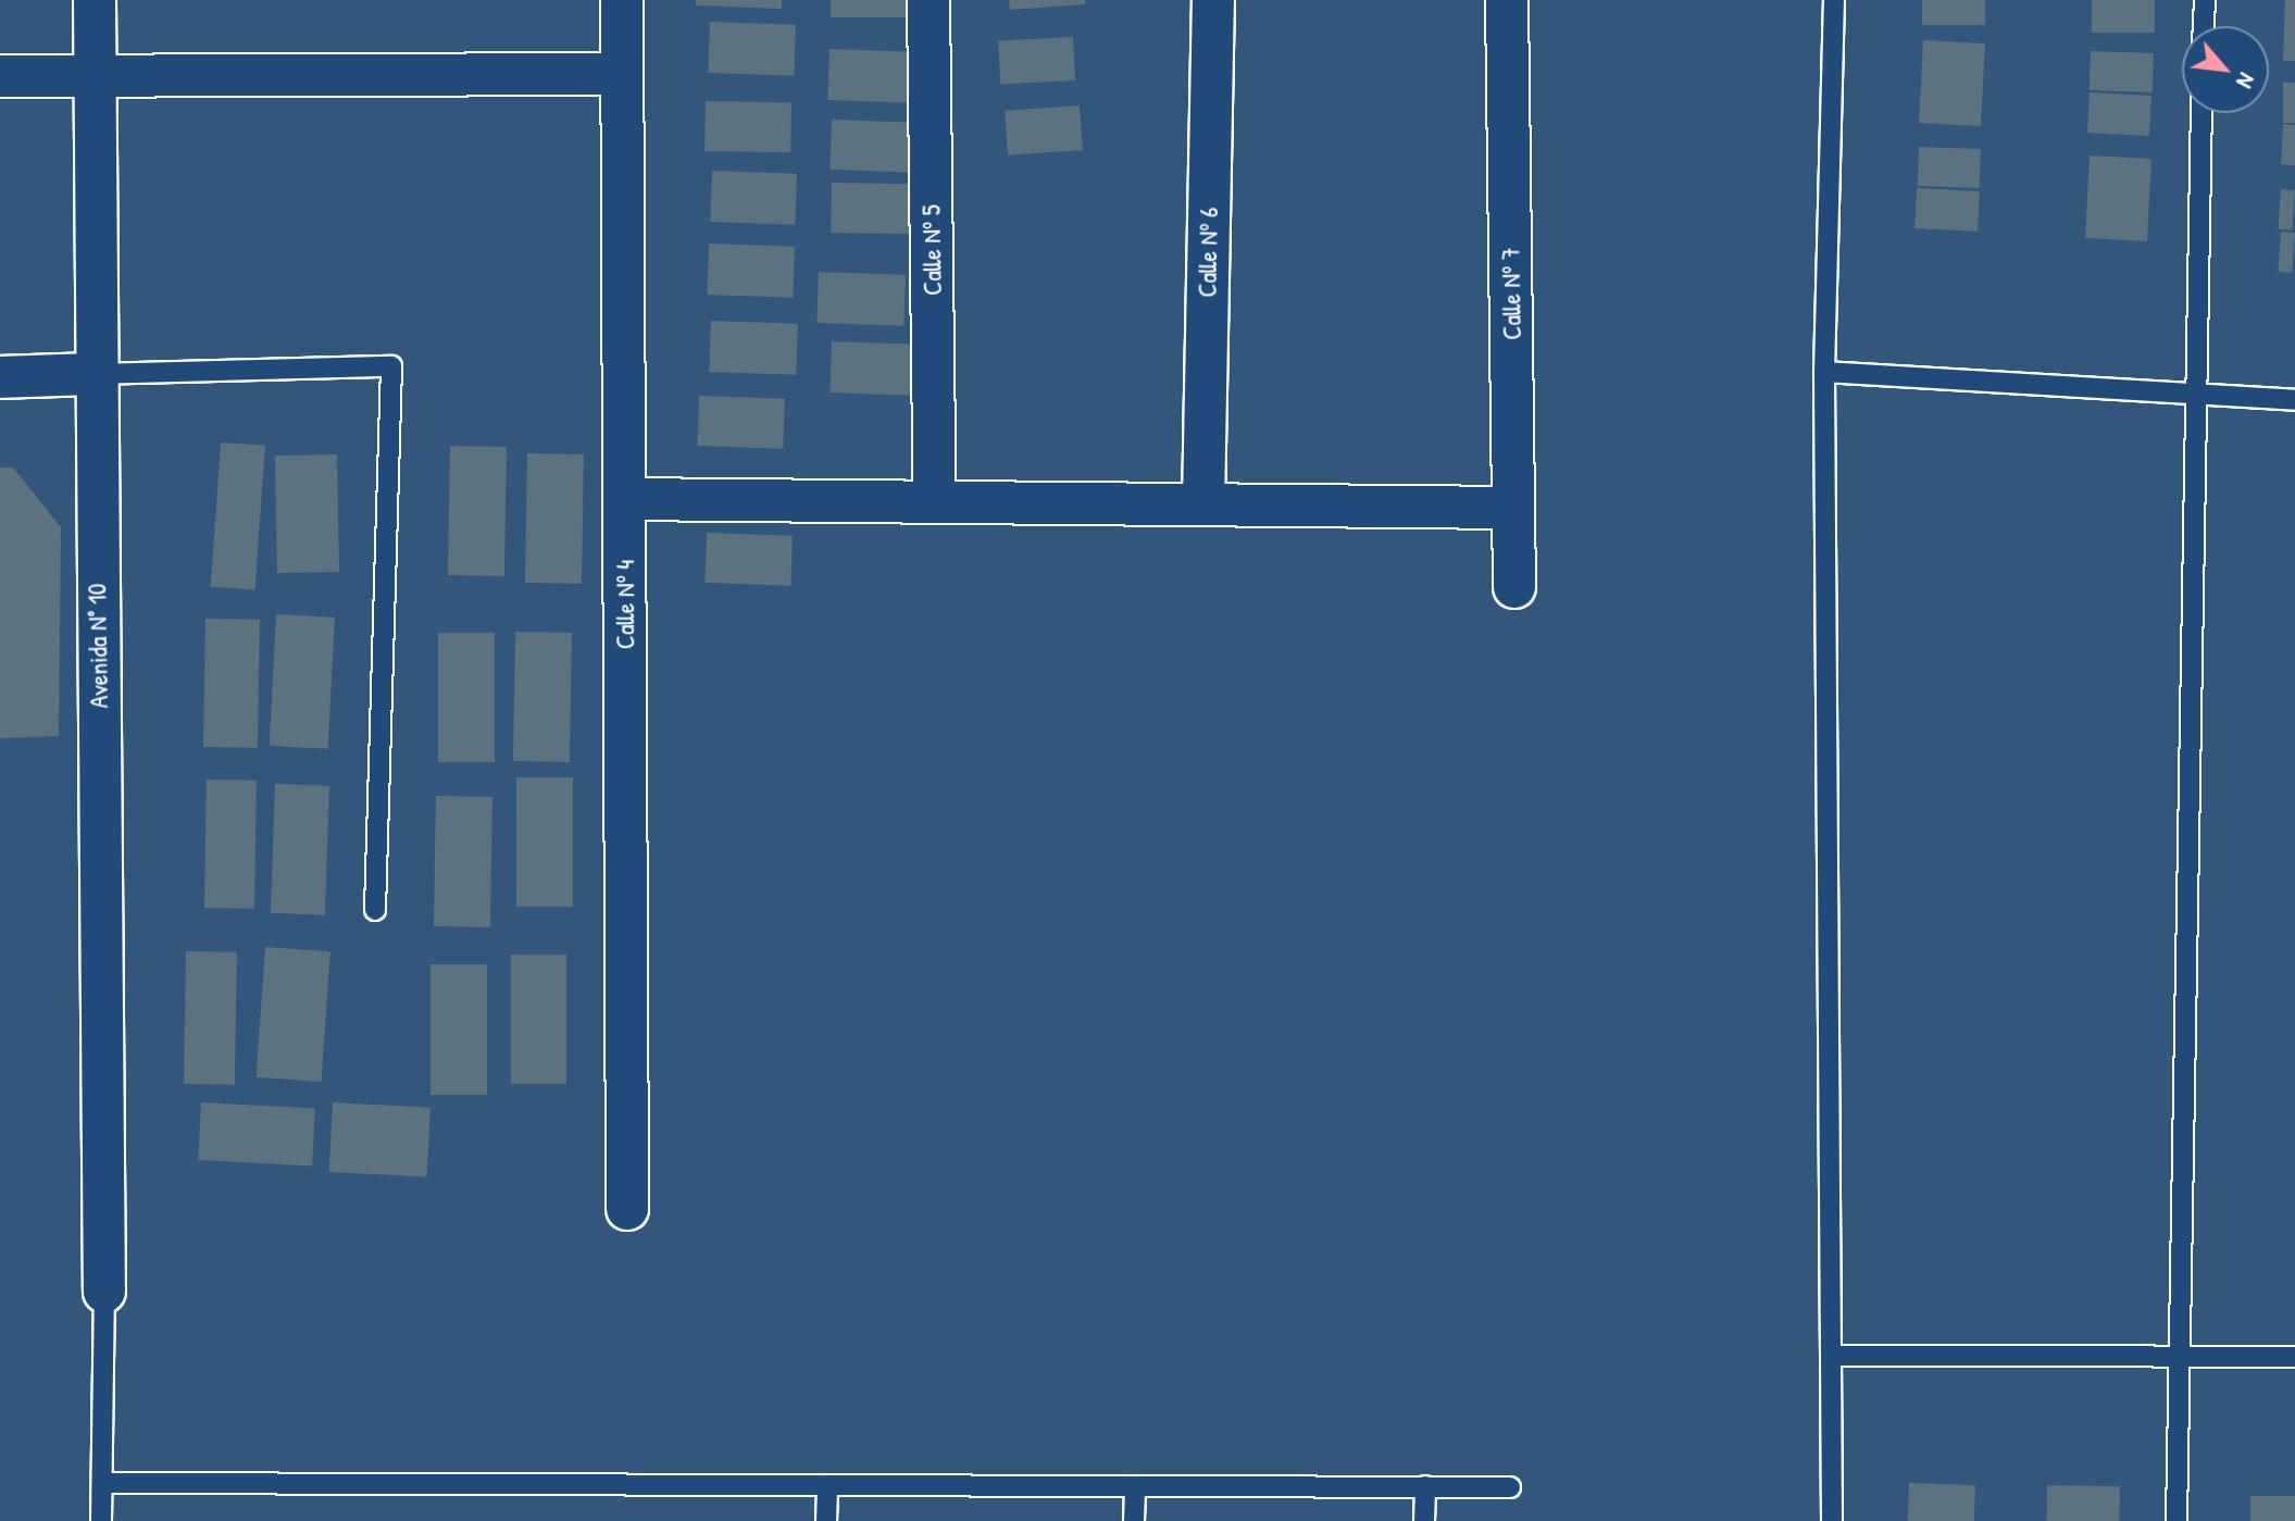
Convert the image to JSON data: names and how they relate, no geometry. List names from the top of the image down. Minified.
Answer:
{"streets":{"street":["Calle Nº 5","Calle Nº 6","Calle Nº 7","Calle Nº 4","Avenida N⁰ 10"]},"north":"bottom right"}
